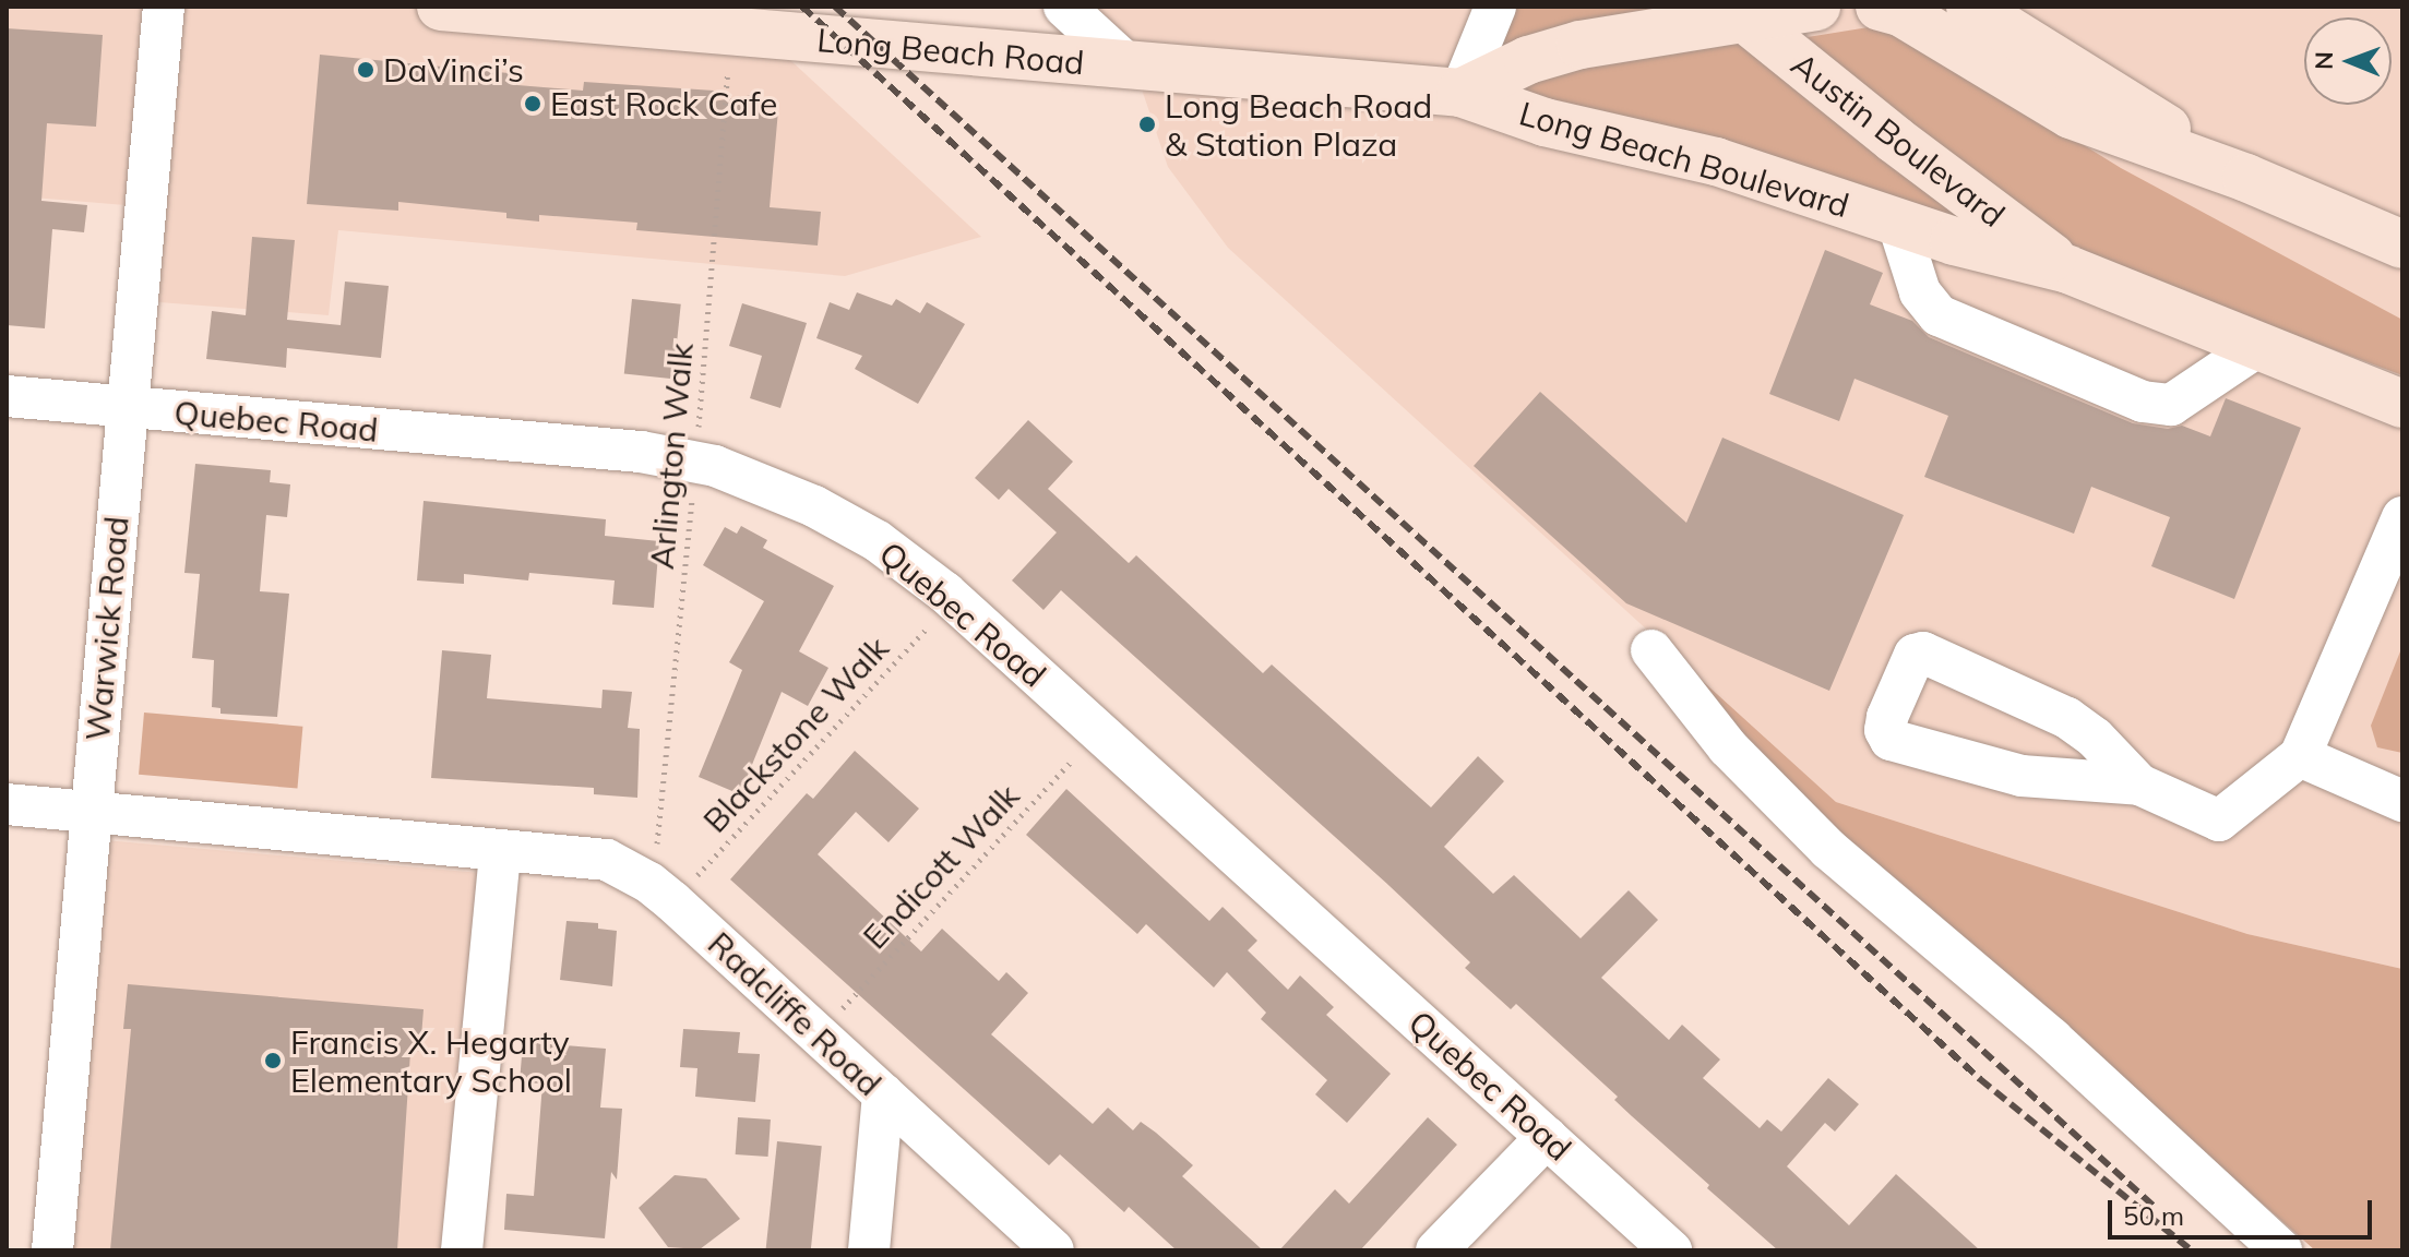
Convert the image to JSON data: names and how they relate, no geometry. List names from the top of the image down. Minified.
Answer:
{"streets":{"main road":["Long Beach Road","Austin Boulevard","Long Beach Boulevard"],"street":["Quebec Road","Warwick Road","Radcliffe Road"],"path":["Arlington Walk","Blackstone Walk","Endicott Walk"]},"crossings":[["Long Beach Road","Long Beach Boulevard"],["Long Beach Road","Arlington Walk"],["Austin Boulevard","Long Beach Boulevard"],["Quebec Road","Arlington Walk"],["Quebec Road","Warwick Road"],["Quebec Road","Blackstone Walk"],["Quebec Road","Endicott Walk"],["Arlington Walk","Blackstone Walk"],["Arlington Walk","Radcliffe Road"],["Warwick Road","Radcliffe Road"],["Blackstone Walk","Radcliffe Road"],["Endicott Walk","Radcliffe Road"]],"places":["DaVinci’s","East Rock Cafe","Long Beach Road & Station Plaza","Francis X. Hegarty Elementary School"],"scale_bar":"50 m","north":"left"}
